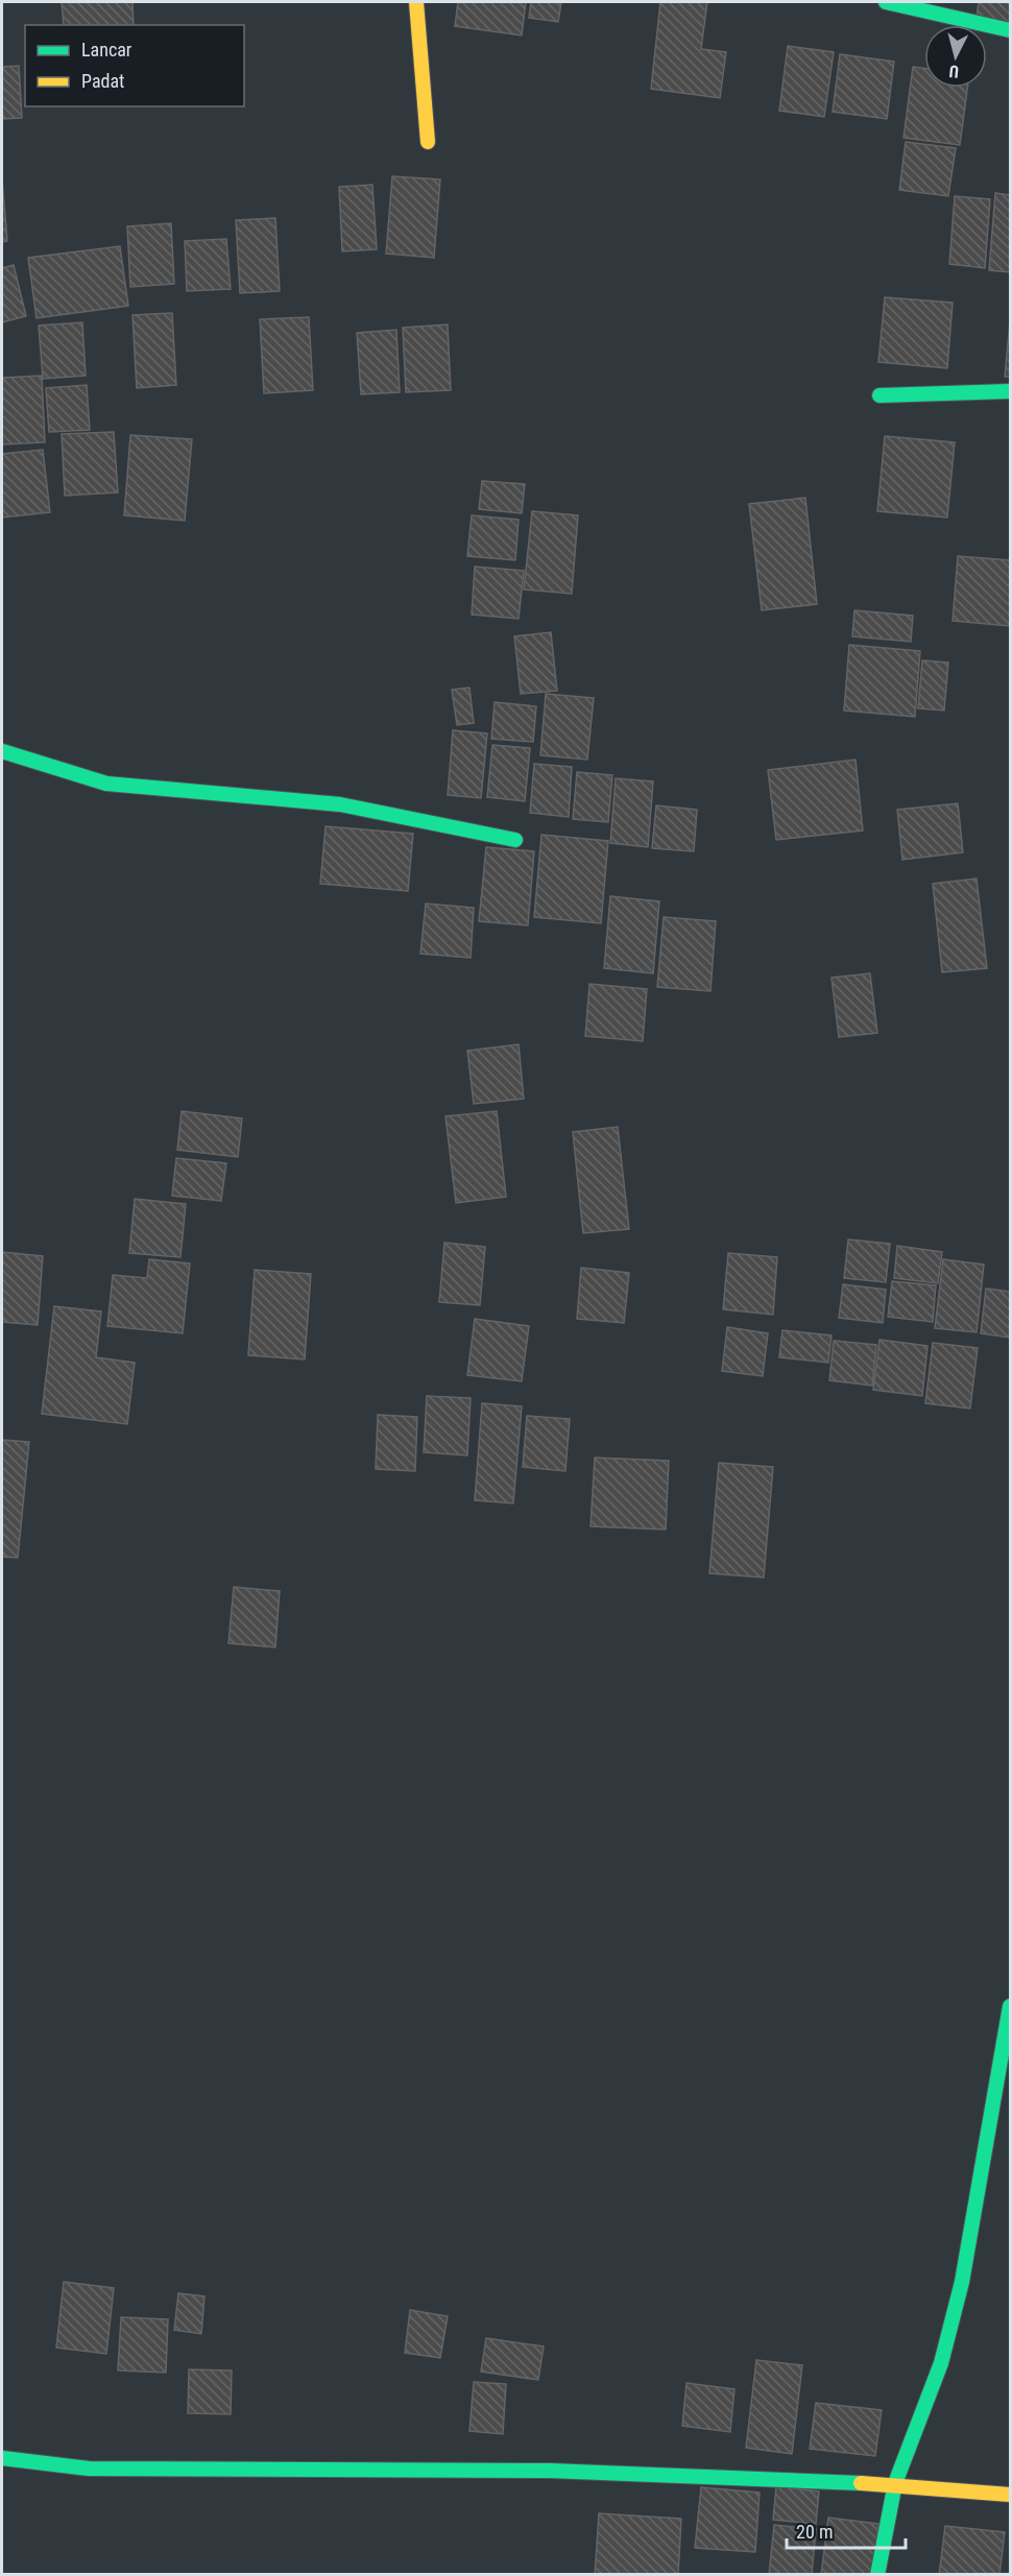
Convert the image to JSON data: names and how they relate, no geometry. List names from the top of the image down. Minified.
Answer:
{"legend":["Lancar","Padat"],"scale_bar":"20 m","north":"bottom"}
